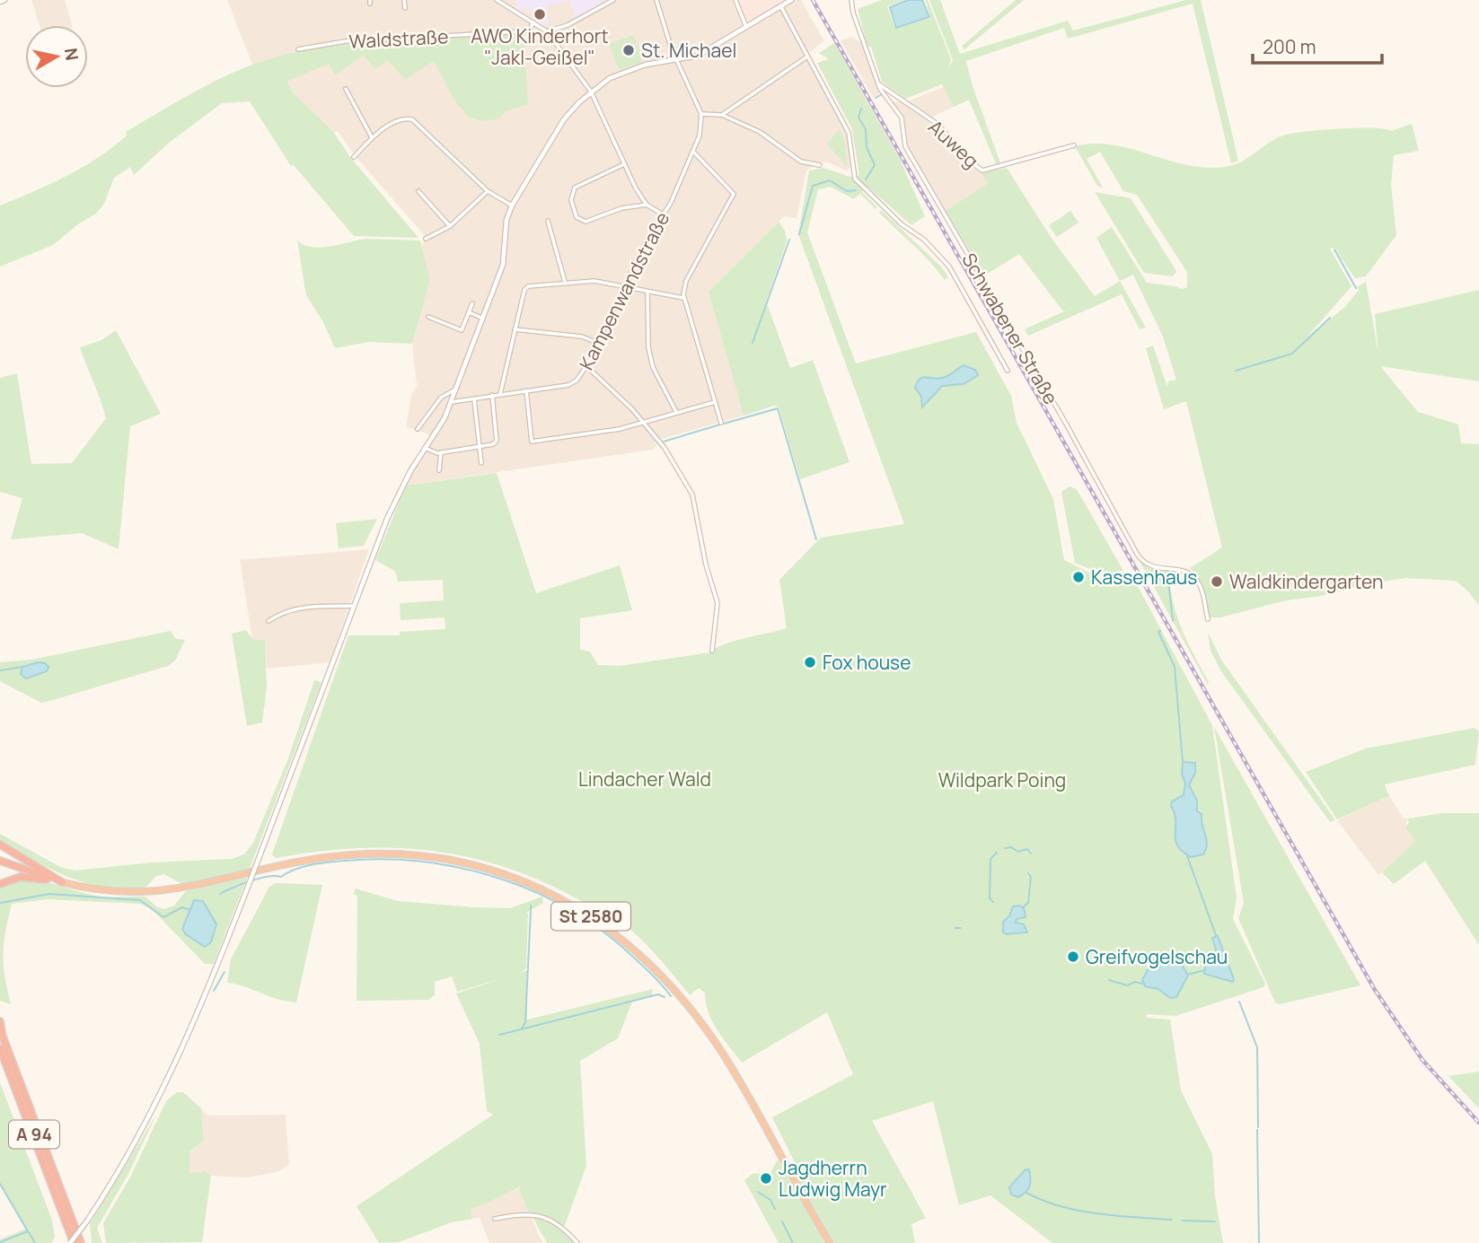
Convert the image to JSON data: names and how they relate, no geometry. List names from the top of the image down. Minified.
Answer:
{"streets":{"highway":["St 2580","A 94"],"street":["Waldstraße","Auweg","Kampenwandstraße","Schwabener Straße"]},"crossings":[["Auweg","Schwabener Straße"]],"parks":["Lindacher Wald","Wildpark Poing"],"places":["AWO Kinderhort \"Jakl-Geißel\"","St. Michael","Kassenhaus","Waldkindergarten","Fox house","Greifvogelschau","Jagdherrn Ludwig Mayr"],"scale_bar":"200 m","north":"right"}
